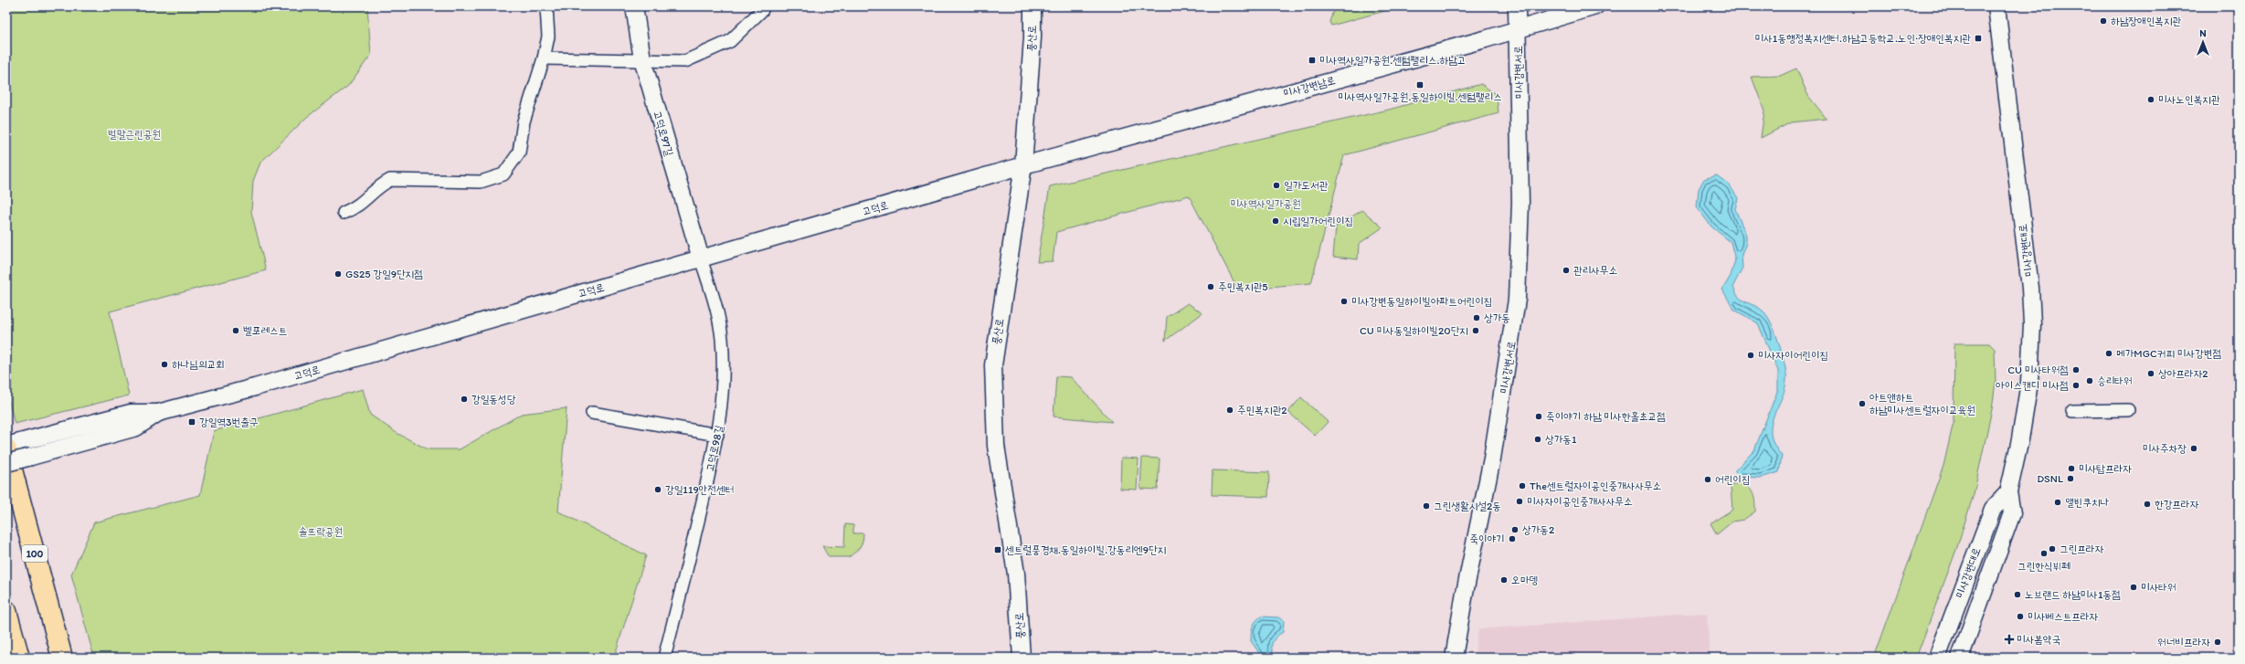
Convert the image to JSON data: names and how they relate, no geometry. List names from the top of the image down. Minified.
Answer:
{"streets":{"highway":["100"],"main road":["풍산로","미사강변서로","미사강변남로","고덕로97길","고덕로","미사강변대로"],"street":["고덕로98길"]},"crossings":[["풍산로","미사강변남로"],["풍산로","고덕로"],["미사강변서로","미사강변남로"],["미사강변남로","고덕로"],["고덕로97길","고덕로"],["고덕로97길","고덕로98길"],["고덕로","고덕로98길"]],"parks":["벌말근린공원","미사역사일가공원","솔뜨락공원"],"places":{"other":["하남장애인복지관","미사노인복지관","일가도서관","시립일가어린이집","관리사무소","GS25 강일9단지점","주민복지관5","미사강변동일하이빌아파트어린이집","상가동","벨포레스트","CU 미사동일하이빌20단지","메가MGC커피 미사강변점","미사자이어린이집","하나님의교회","CU 미사타워점","상아프라자2","승리타워","아이스캔디 미사점","강일동성당","아트앤하트 하남미사센트럴자이교육원","주민복지관2","죽이야기 하남 미사한홀초교점","상가동1","미사주차장","미사탑프라자","DSNL","어린이집","The센트럴자이공인중개사사무소","강일119안전센터","미사자이공인중개사사무소","앨빈쿠치나","한강프라자","그린생활시설2동","상가동2","죽이야기","그린프라자","그린한식뷔페","오마뎅","미사타워","노브랜드 하남미사1동점","미사베스트프라자","워너비프라자"],"transit":["미사1동행정복지센터.하남고등학교.노인·장애인복지관","미사역사일가공원.센텀팰리스.하남고","미사역사일가공원.동일하이빌.센텀팰리스","강일역3번출구","센트럴풍경채.동일하이빌.강동리엔9단지"],"health":["미사봄약국"]},"north":"top"}
